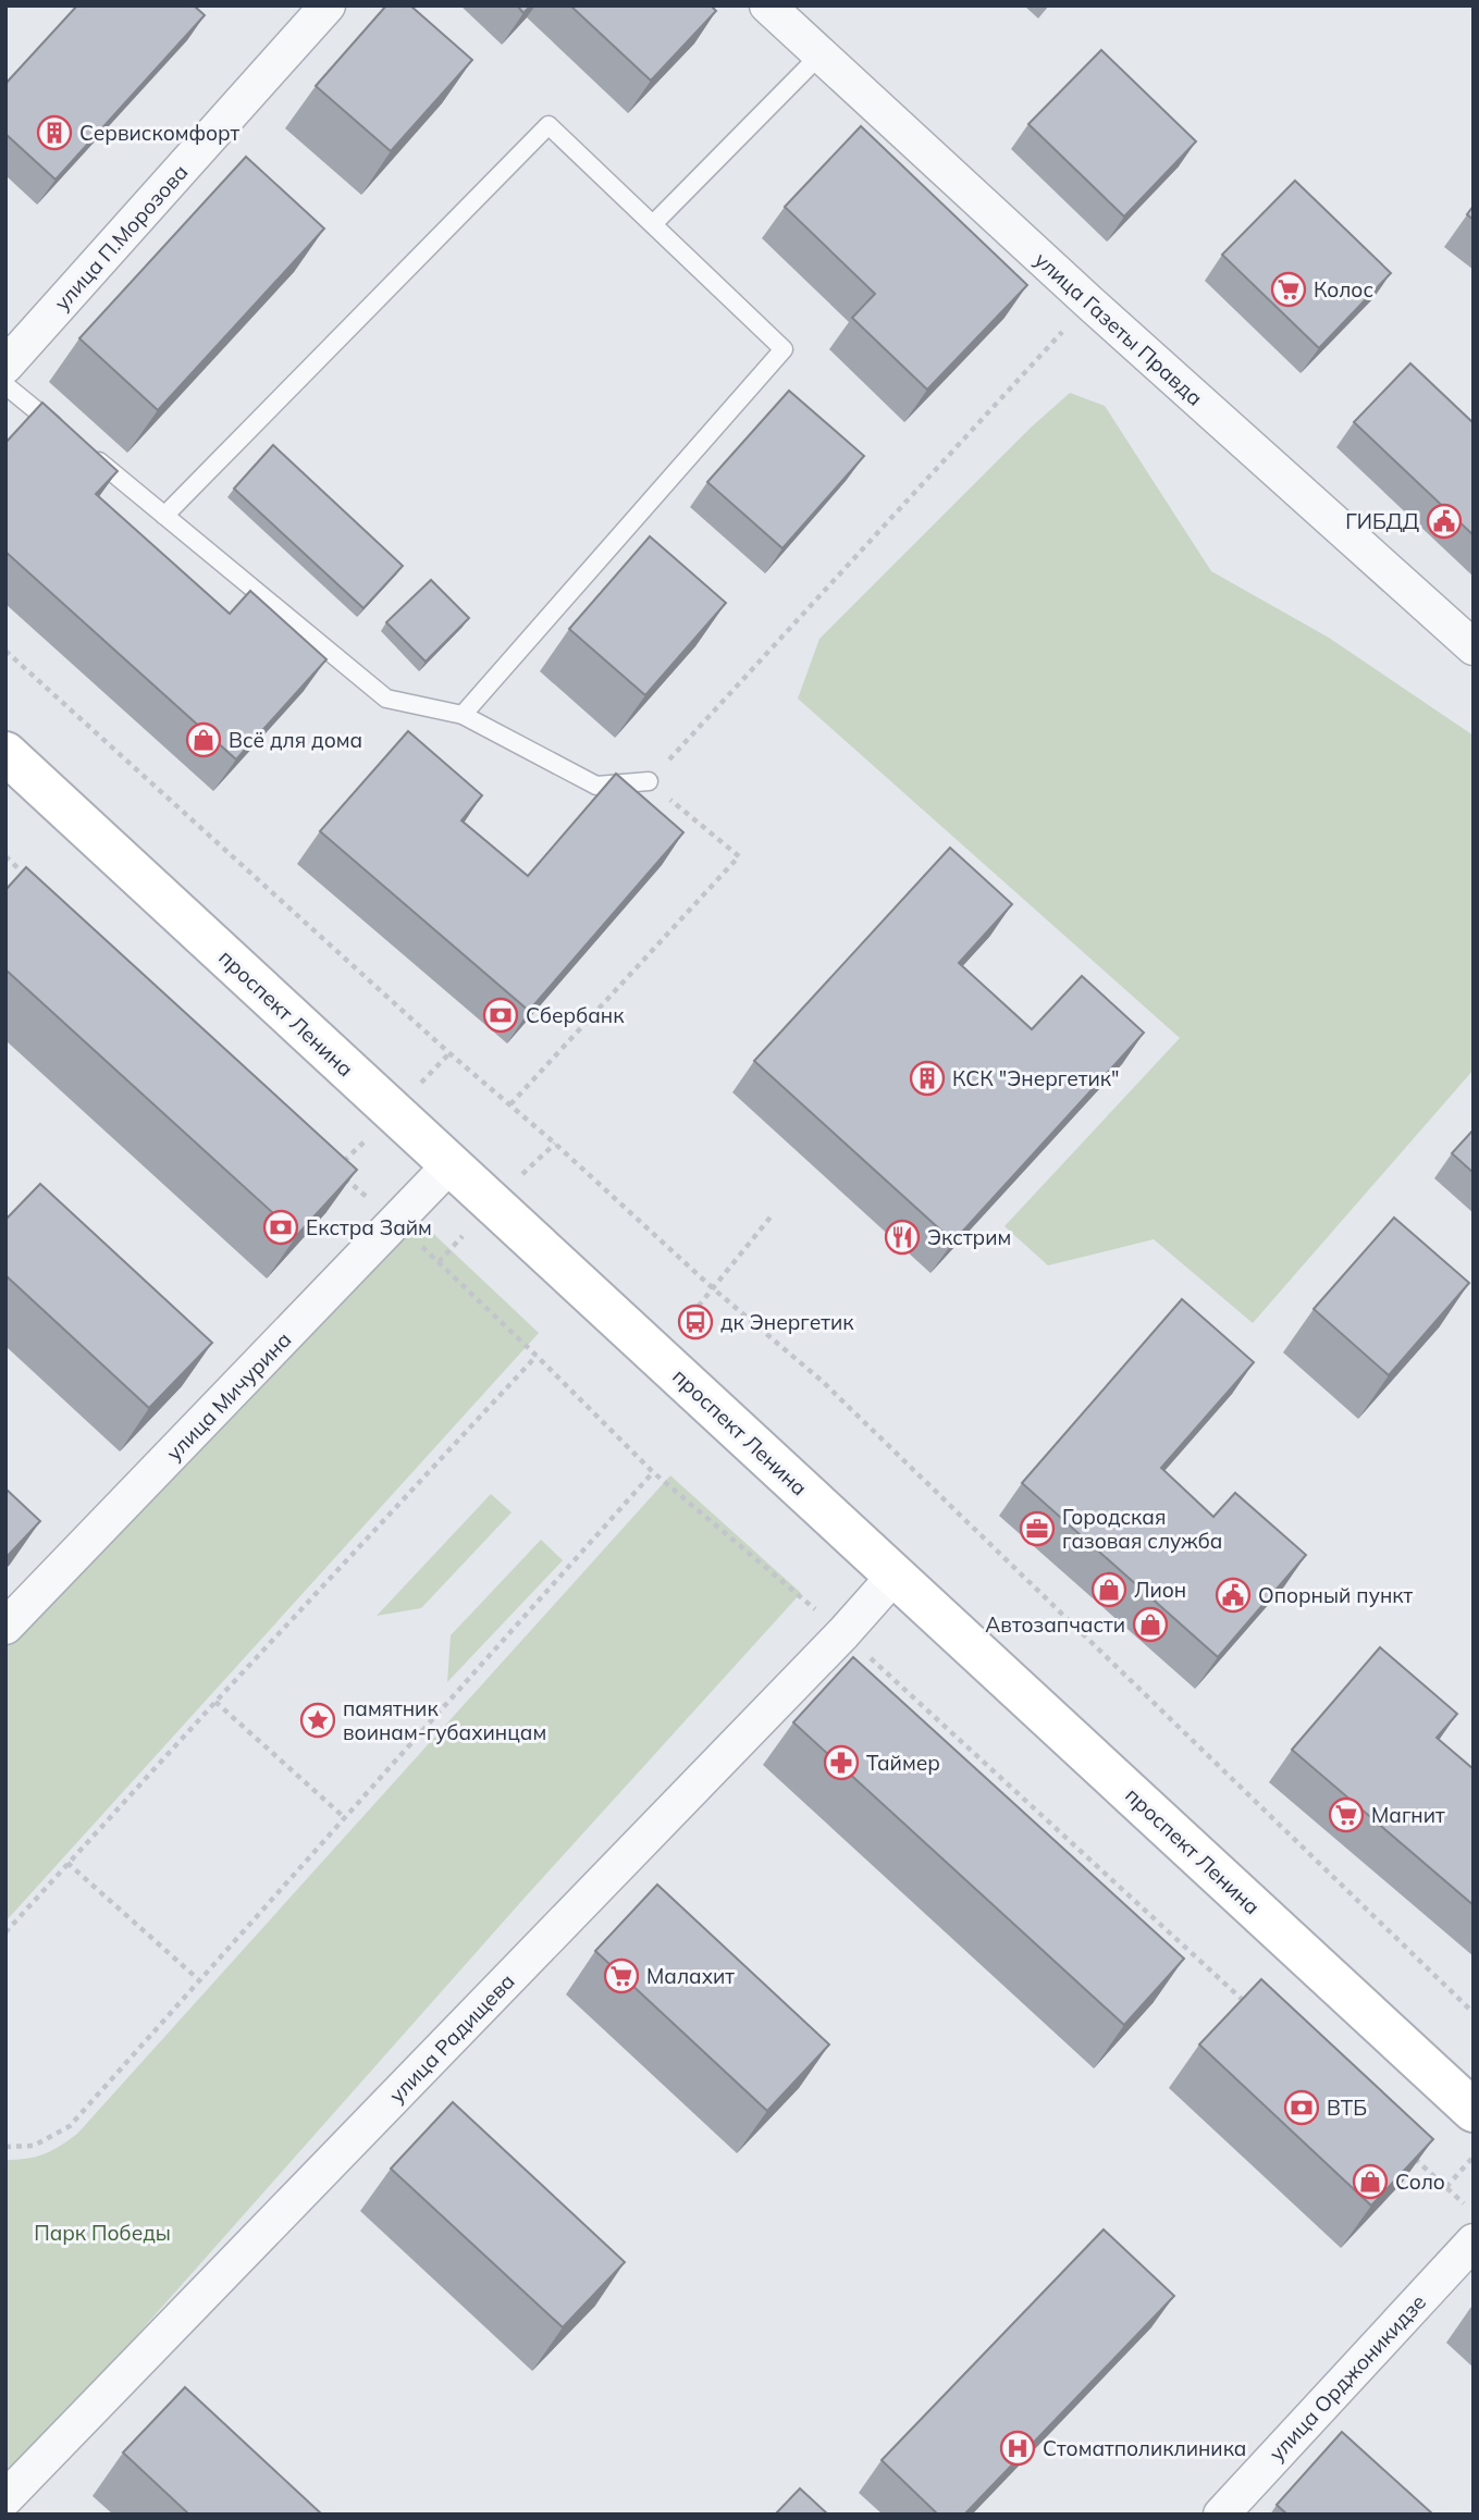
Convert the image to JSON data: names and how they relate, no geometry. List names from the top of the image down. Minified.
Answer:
{"streets":{"main road":["проспект Ленина"],"street":["улица П.Морозова","улица Газеты Правда","улица Мичурина","улица Радищева","улица Орджоникидзе"]},"crossings":[["проспект Ленина","улица Мичурина"],["проспект Ленина","улица Радищева"]],"parks":["Парк Победы"],"places":{"building":["Сервискомфорт","КСК \"Энергетик\""],"supermarket":["Колос","Магнит","Малахит"],"public building":["ГИБДД","Опорный пункт"],"shop":["Всё для дома","Лион","Автозапчасти","Соло"],"bank":["Сбербанк","Екстра Займ","ВТБ"],"restaurant":["Экстрим"],"bus stop":["дк Энергетик"],"office":["Городская газовая служба"],"place":["памятник воинам-губахинцам"],"pharmacy":["Таймер"],"hospital":["Стоматполиклиника"]}}
